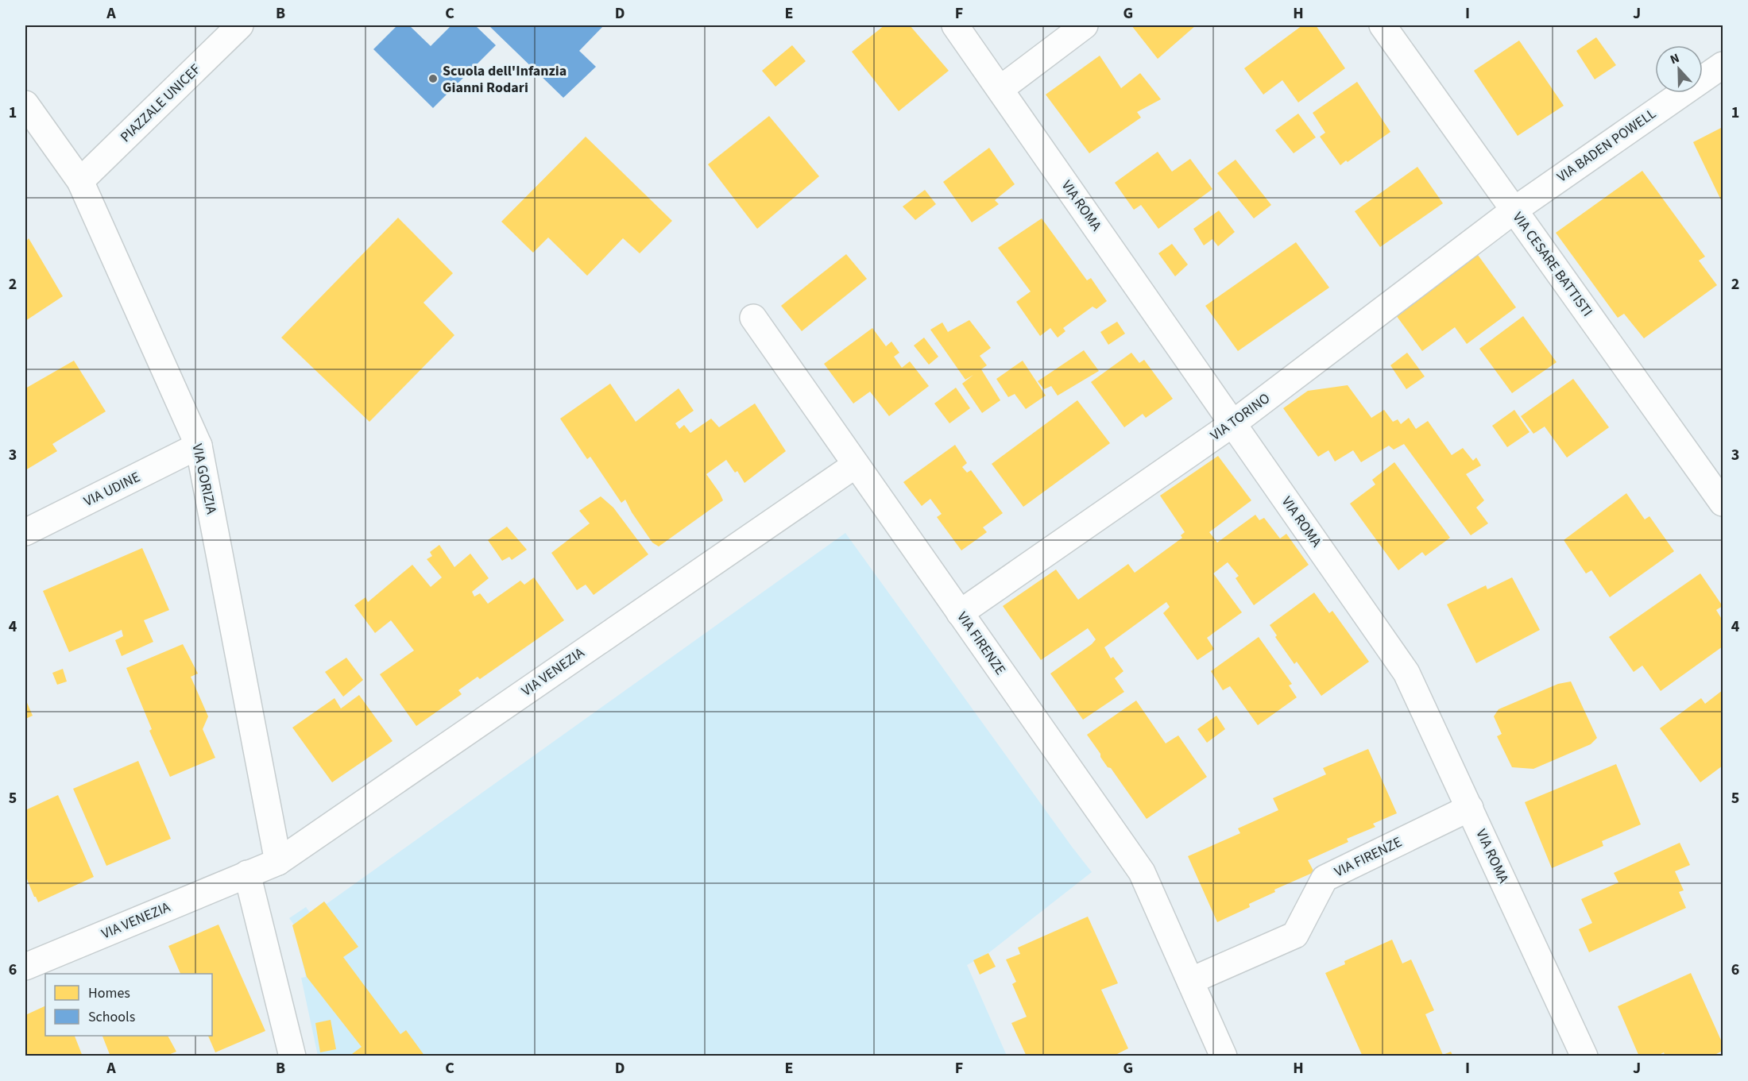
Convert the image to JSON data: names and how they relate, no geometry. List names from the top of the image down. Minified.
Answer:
{"streets":{"street":["PIAZZALE UNICEF","VIA BADEN POWELL","VIA ROMA","VIA CESARE BATTISTI","VIA TORINO","VIA GORIZIA","VIA UDINE","VIA FIRENZE","VIA VENEZIA"]},"crossings":[["PIAZZALE UNICEF","VIA GORIZIA"],["VIA BADEN POWELL","VIA CESARE BATTISTI"],["VIA BADEN POWELL","VIA TORINO"],["VIA ROMA","VIA TORINO"],["VIA ROMA","VIA FIRENZE"],["VIA CESARE BATTISTI","VIA TORINO"],["VIA TORINO","VIA FIRENZE"],["VIA GORIZIA","VIA UDINE"],["VIA GORIZIA","VIA VENEZIA"],["VIA FIRENZE","VIA VENEZIA"]],"places":["Scuola dell'Infanzia Gianni Rodari"],"legend":["Homes","Schools"],"north":"top","grid":{"columns":["A","B","C","D","E","F","G","H","I","J"],"rows":["1","2","3","4","5","6"]}}
